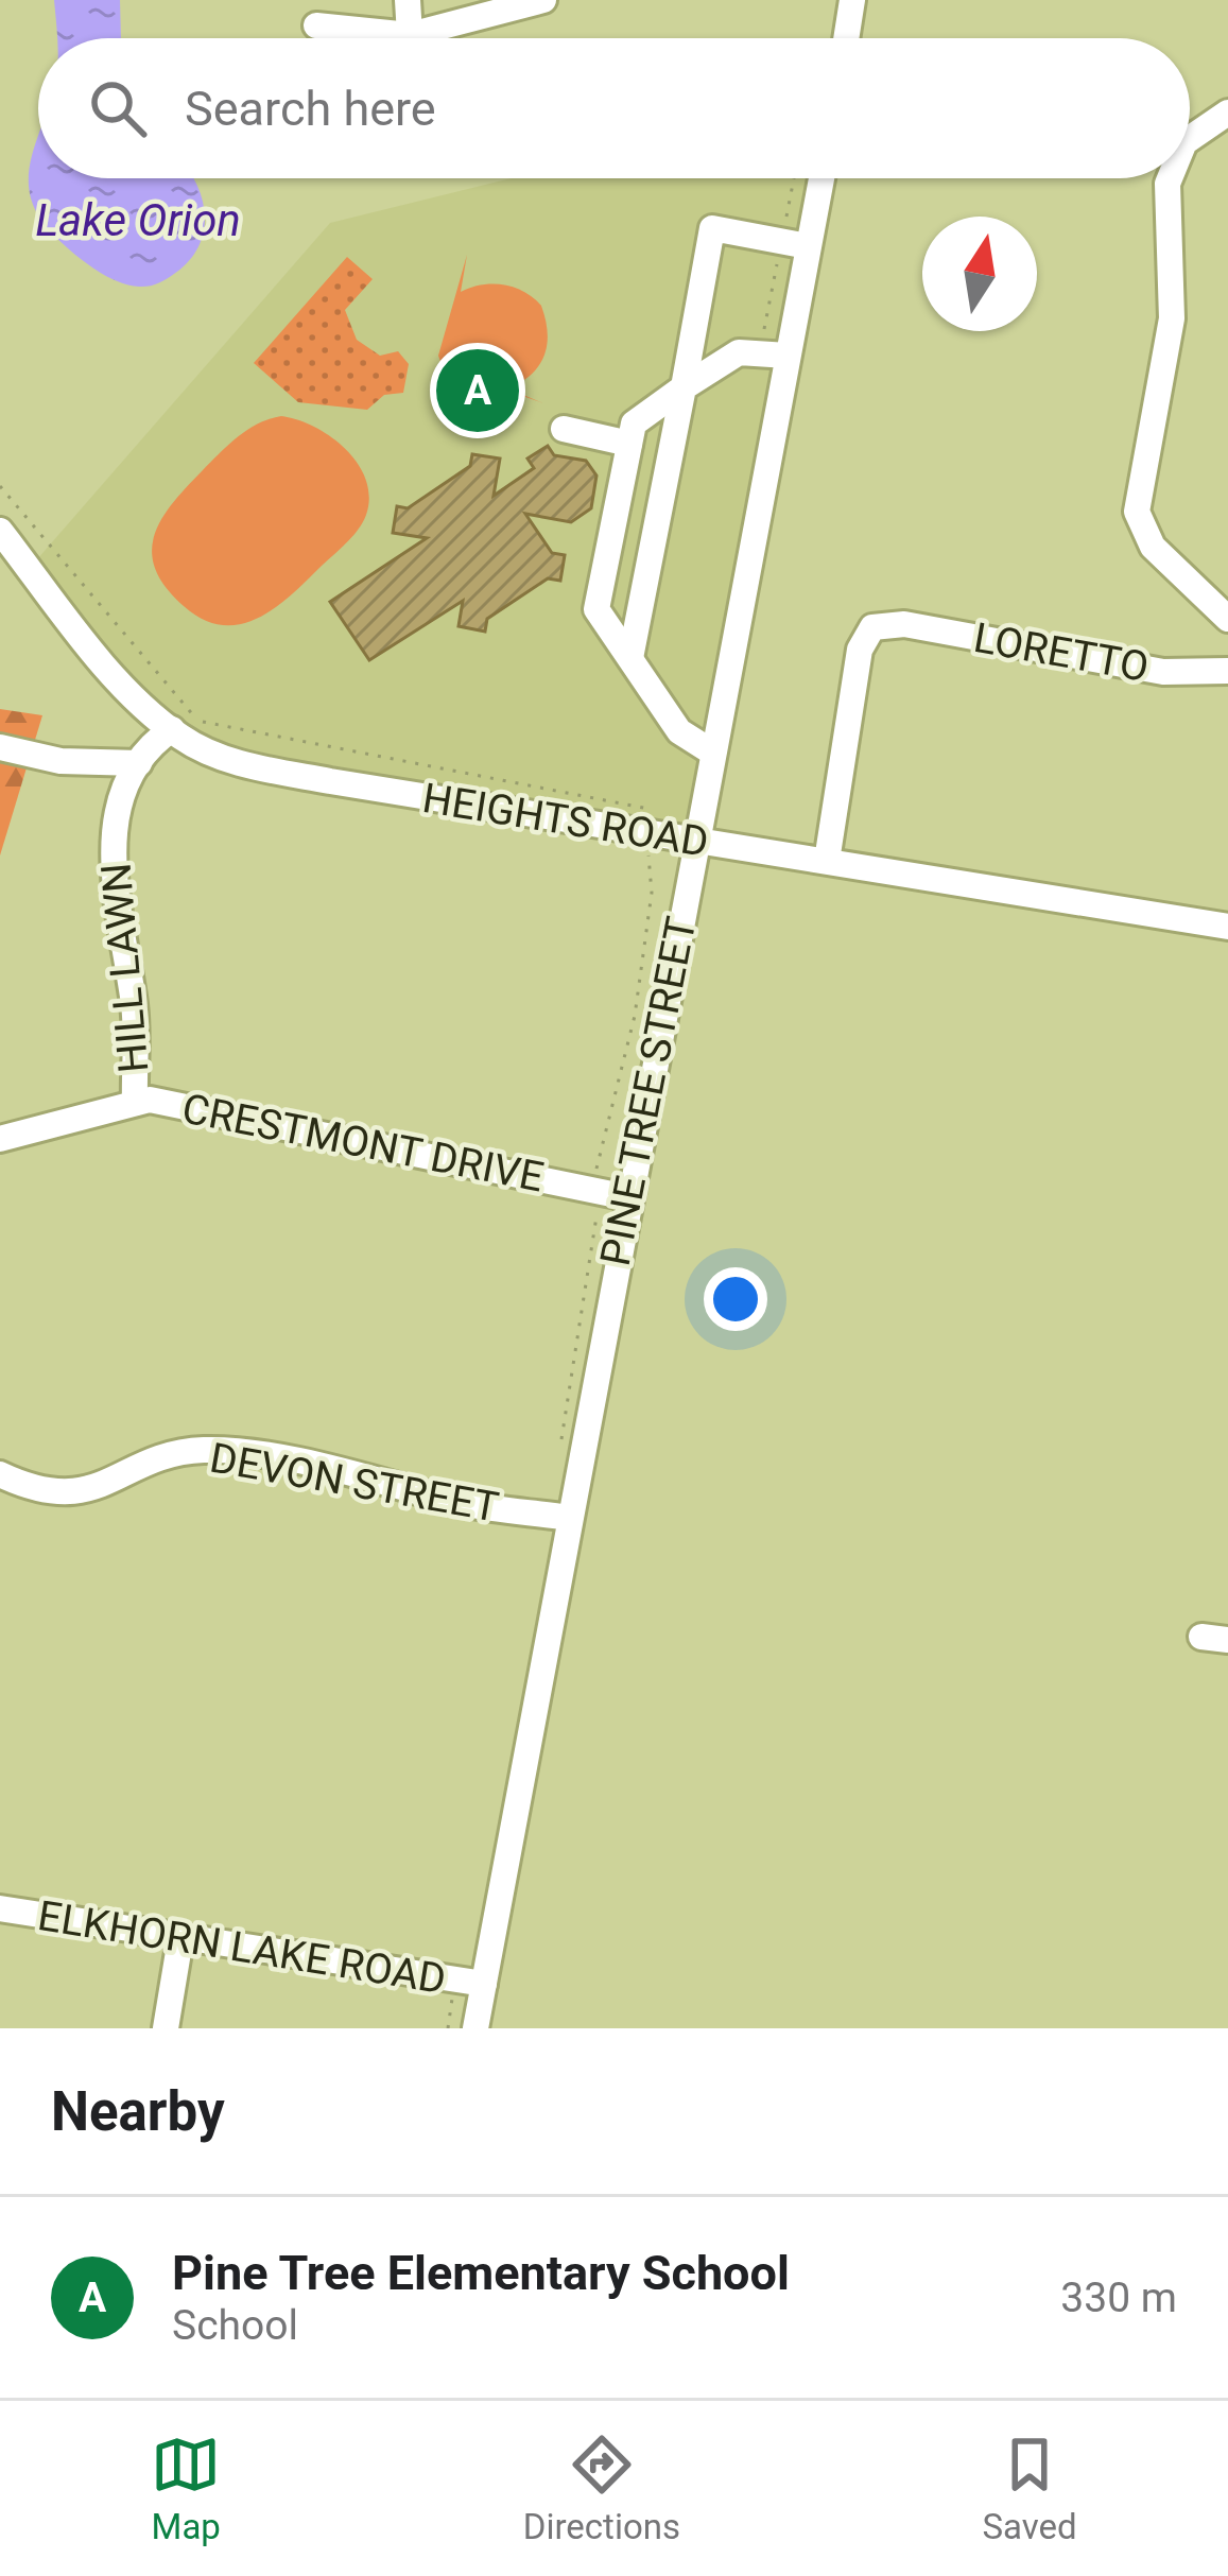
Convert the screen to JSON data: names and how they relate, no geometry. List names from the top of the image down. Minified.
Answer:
{"streets":{"street":["LORETTO","HEIGHTS ROAD","HILL LAWN","PINE TREE STREET","CRESTMONT DRIVE","DEVON STREET","ELKHORN LAKE ROAD"]},"crossings":[["LORETTO","HEIGHTS ROAD"],["HEIGHTS ROAD","PINE TREE STREET"],["HILL LAWN","CRESTMONT DRIVE"],["PINE TREE STREET","CRESTMONT DRIVE"],["PINE TREE STREET","DEVON STREET"],["PINE TREE STREET","ELKHORN LAKE ROAD"]],"water":["Lake Orion"],"north":"top","page":{"search":"Search here","pins":"A","heading":"Nearby","list":[{"mark":"A","name":"Pine Tree Elementary School","note":"School","value":"330 m"}],"nav":["Map","Directions","Saved"]}}
